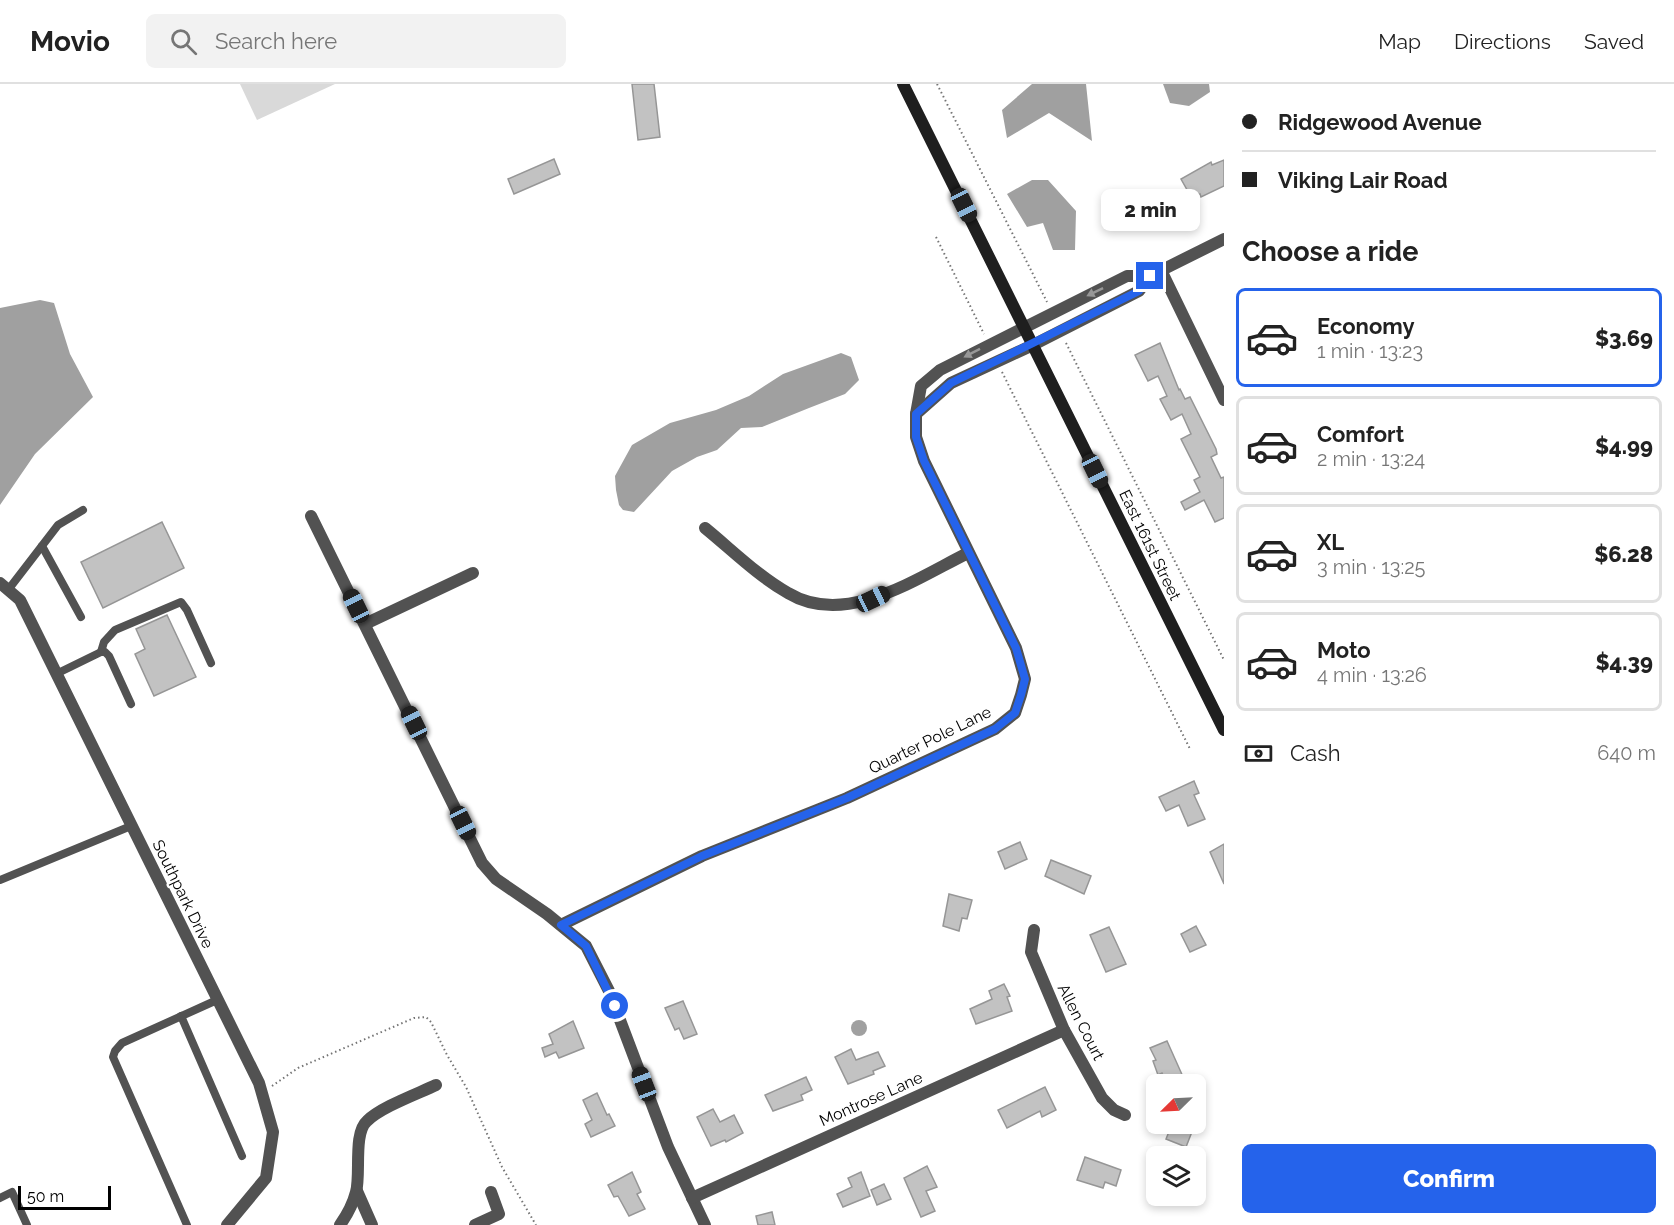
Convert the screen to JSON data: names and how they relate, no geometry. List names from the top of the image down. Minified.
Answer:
{"streets":{"street":["East 161st Street","Quarter Pole Lane","Southpark Drive","Allen Court","Montrose Lane"]},"crossings":[["East 161st Street","Quarter Pole Lane"],["Allen Court","Montrose Lane"]],"scale_bar":"50 m","north":"bottom left","page":{"header":"Movio","search":"Search here","nav":["Map","Directions","Saved"],"banner":["Ridgewood Avenue","Viking Lair Road"],"bubble":"2 min","heading":"Choose a ride","list":[{"name":"Economy","note":"1 min · 13:23","value":"$3.69"},{"name":"Comfort","note":"2 min · 13:24","value":"$4.99"},{"name":"XL","note":"3 min · 13:25","value":"$6.28"},{"name":"Moto","note":"4 min · 13:26","value":"$4.39"}],"pay":["Cash","640 m"],"buttons":"Confirm","scale":"50 m"}}
